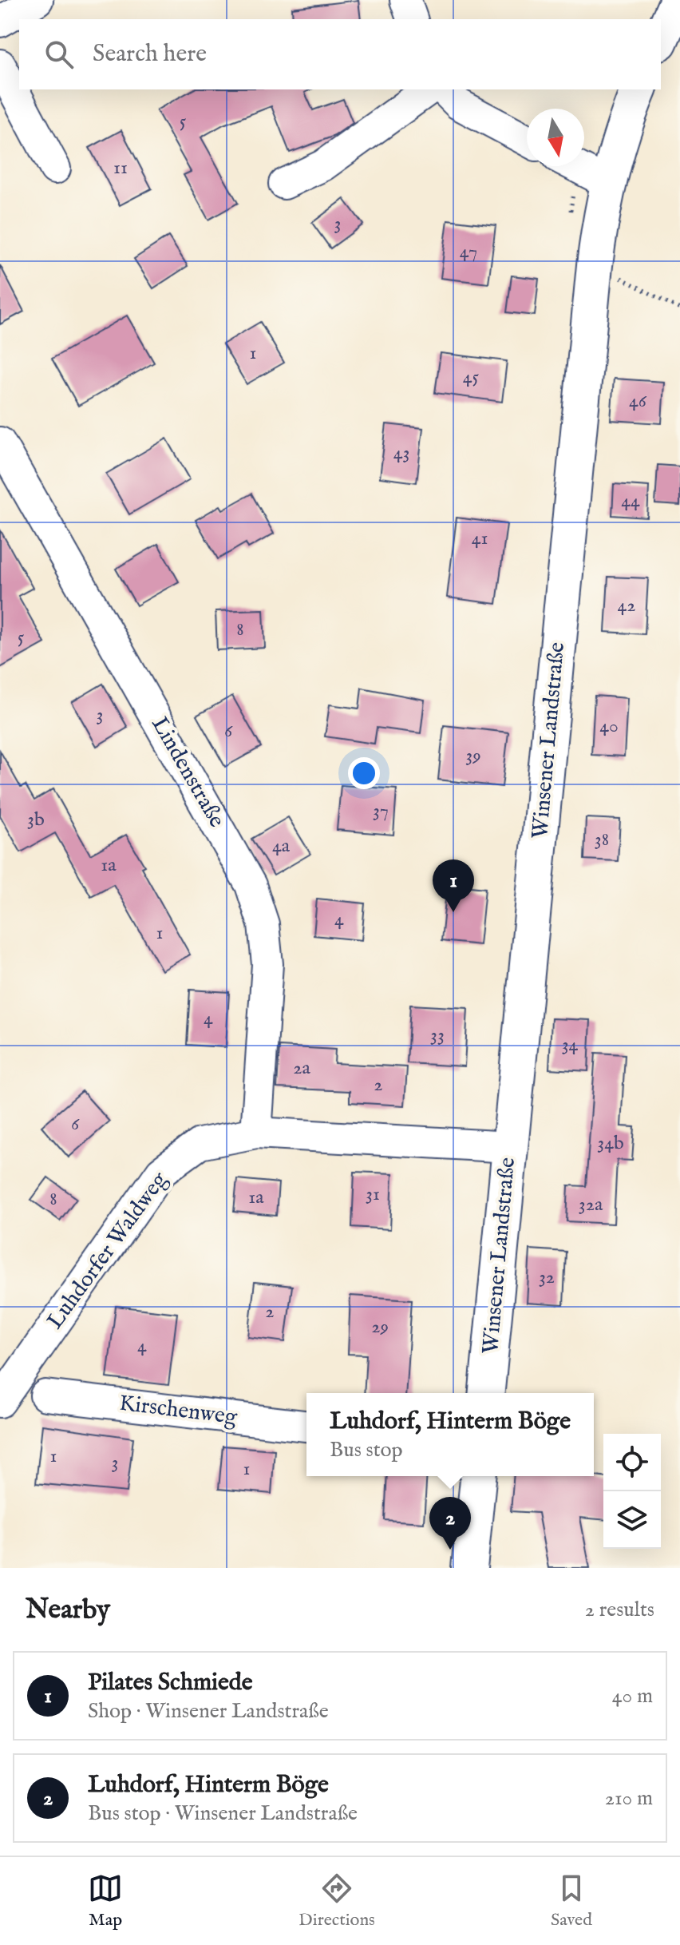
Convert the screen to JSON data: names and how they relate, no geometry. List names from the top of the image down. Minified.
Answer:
{"streets":{"main road":["Winsener Landstraße"],"street":["Lindenstraße","Luhdorfer Waldweg","Kirschenweg"]},"crossings":[["Winsener Landstraße","Luhdorfer Waldweg"],["Lindenstraße","Luhdorfer Waldweg"]],"house_numbers":["5","11","3","47","1","45","46","43","44","41","42","8","5","3","40","6","39","37","3b","38","4a","1a","4","1","4","33","34","2a","2","6","34b","31","1a","8","32a","32","2","29","4","1","3","1"],"north":"bottom","page":{"search":"Search here","pins":["1","2"],"popup":["Luhdorf, Hinterm Böge","Bus stop"],"heading":["Nearby","2 results"],"list":[{"mark":"1","name":"Pilates Schmiede","note":"Shop · Winsener Landstraße","value":"40 m"},{"mark":"2","name":"Luhdorf, Hinterm Böge","note":"Bus stop · Winsener Landstraße","value":"210 m"}],"nav":["Map","Directions","Saved"]}}
